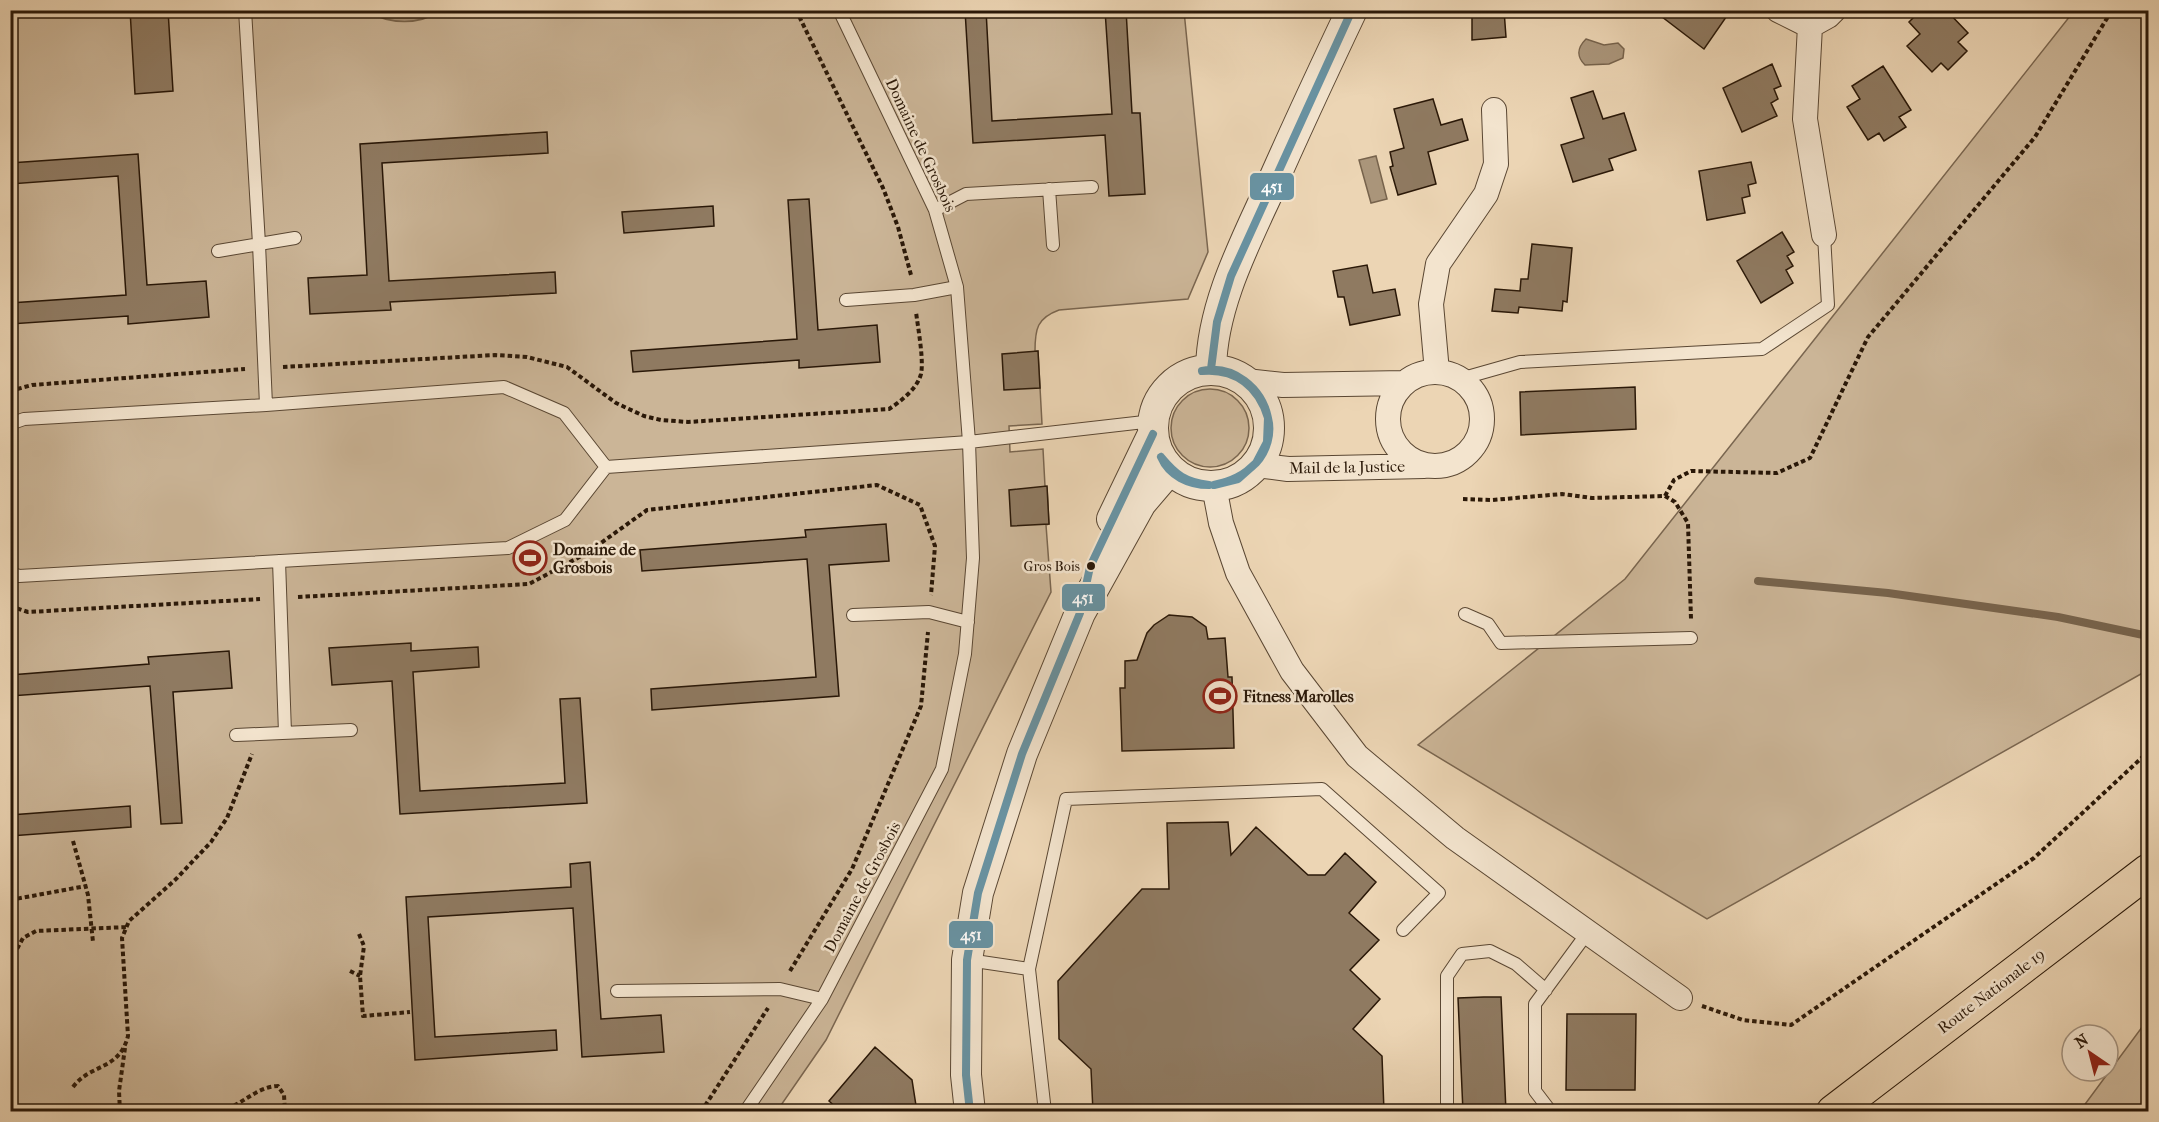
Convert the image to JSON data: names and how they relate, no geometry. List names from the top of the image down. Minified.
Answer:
{"streets":{"main road":["Route Nationale 19"],"street":["Mail de la Justice"],"lane":["Domaine de Grosbois"]},"places":{"sports":["Domaine de Grosbois","Fitness Marolles"],"other":["Gros Bois"]},"lines":["transit line 451"],"north":"top left"}
